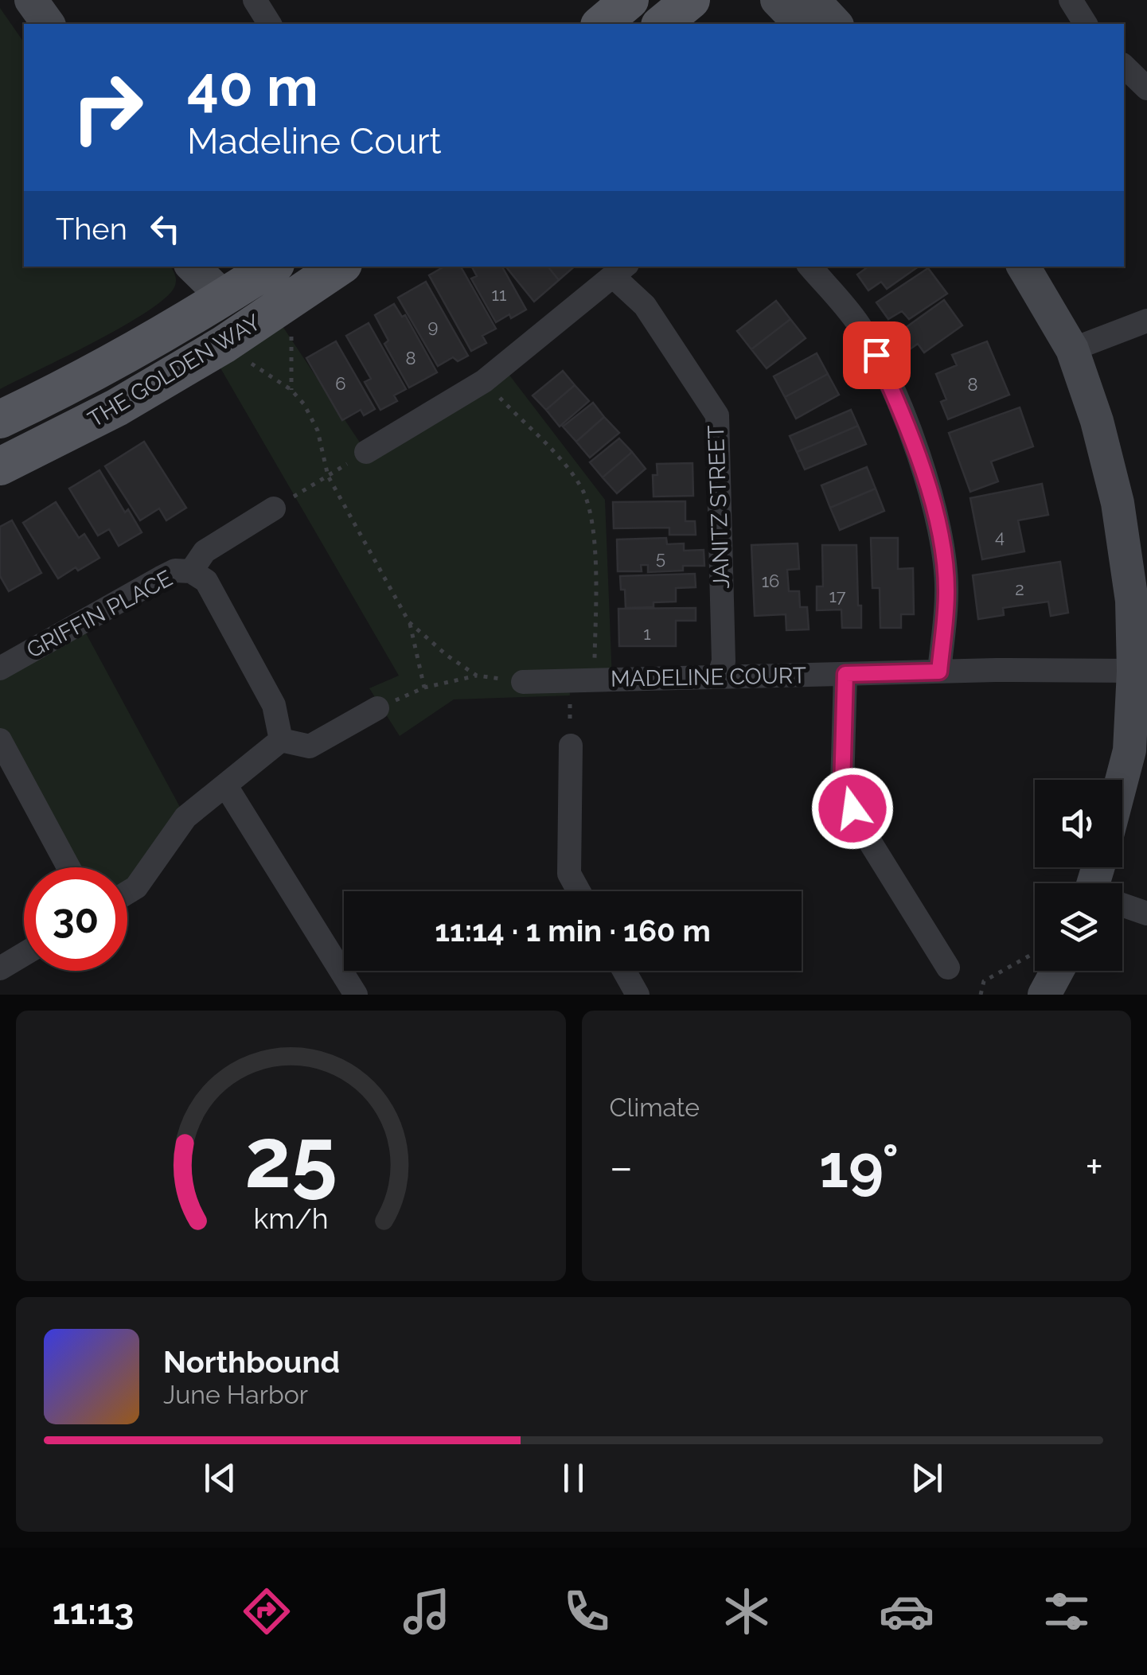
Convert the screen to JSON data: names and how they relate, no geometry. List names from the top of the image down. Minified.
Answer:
{"streets":{"main road":["THE GOLDEN WAY"],"street":["JANITZ STREET","GRIFFIN PLACE","MADELINE COURT"]},"crossings":[["JANITZ STREET","MADELINE COURT"]],"house_numbers":["11","9","8","6","8","4","5","16","2","17","1"],"page":{"turn":["40 m","Madeline Court"],"then":"Then","limit":"30","trip":"11:14 · 1 min · 160 m","tile":"Climate","heat":["−","19°","+"],"song":["Northbound","June Harbor"],"tabs":"11:13","gauge":["25","km/h"]}}
